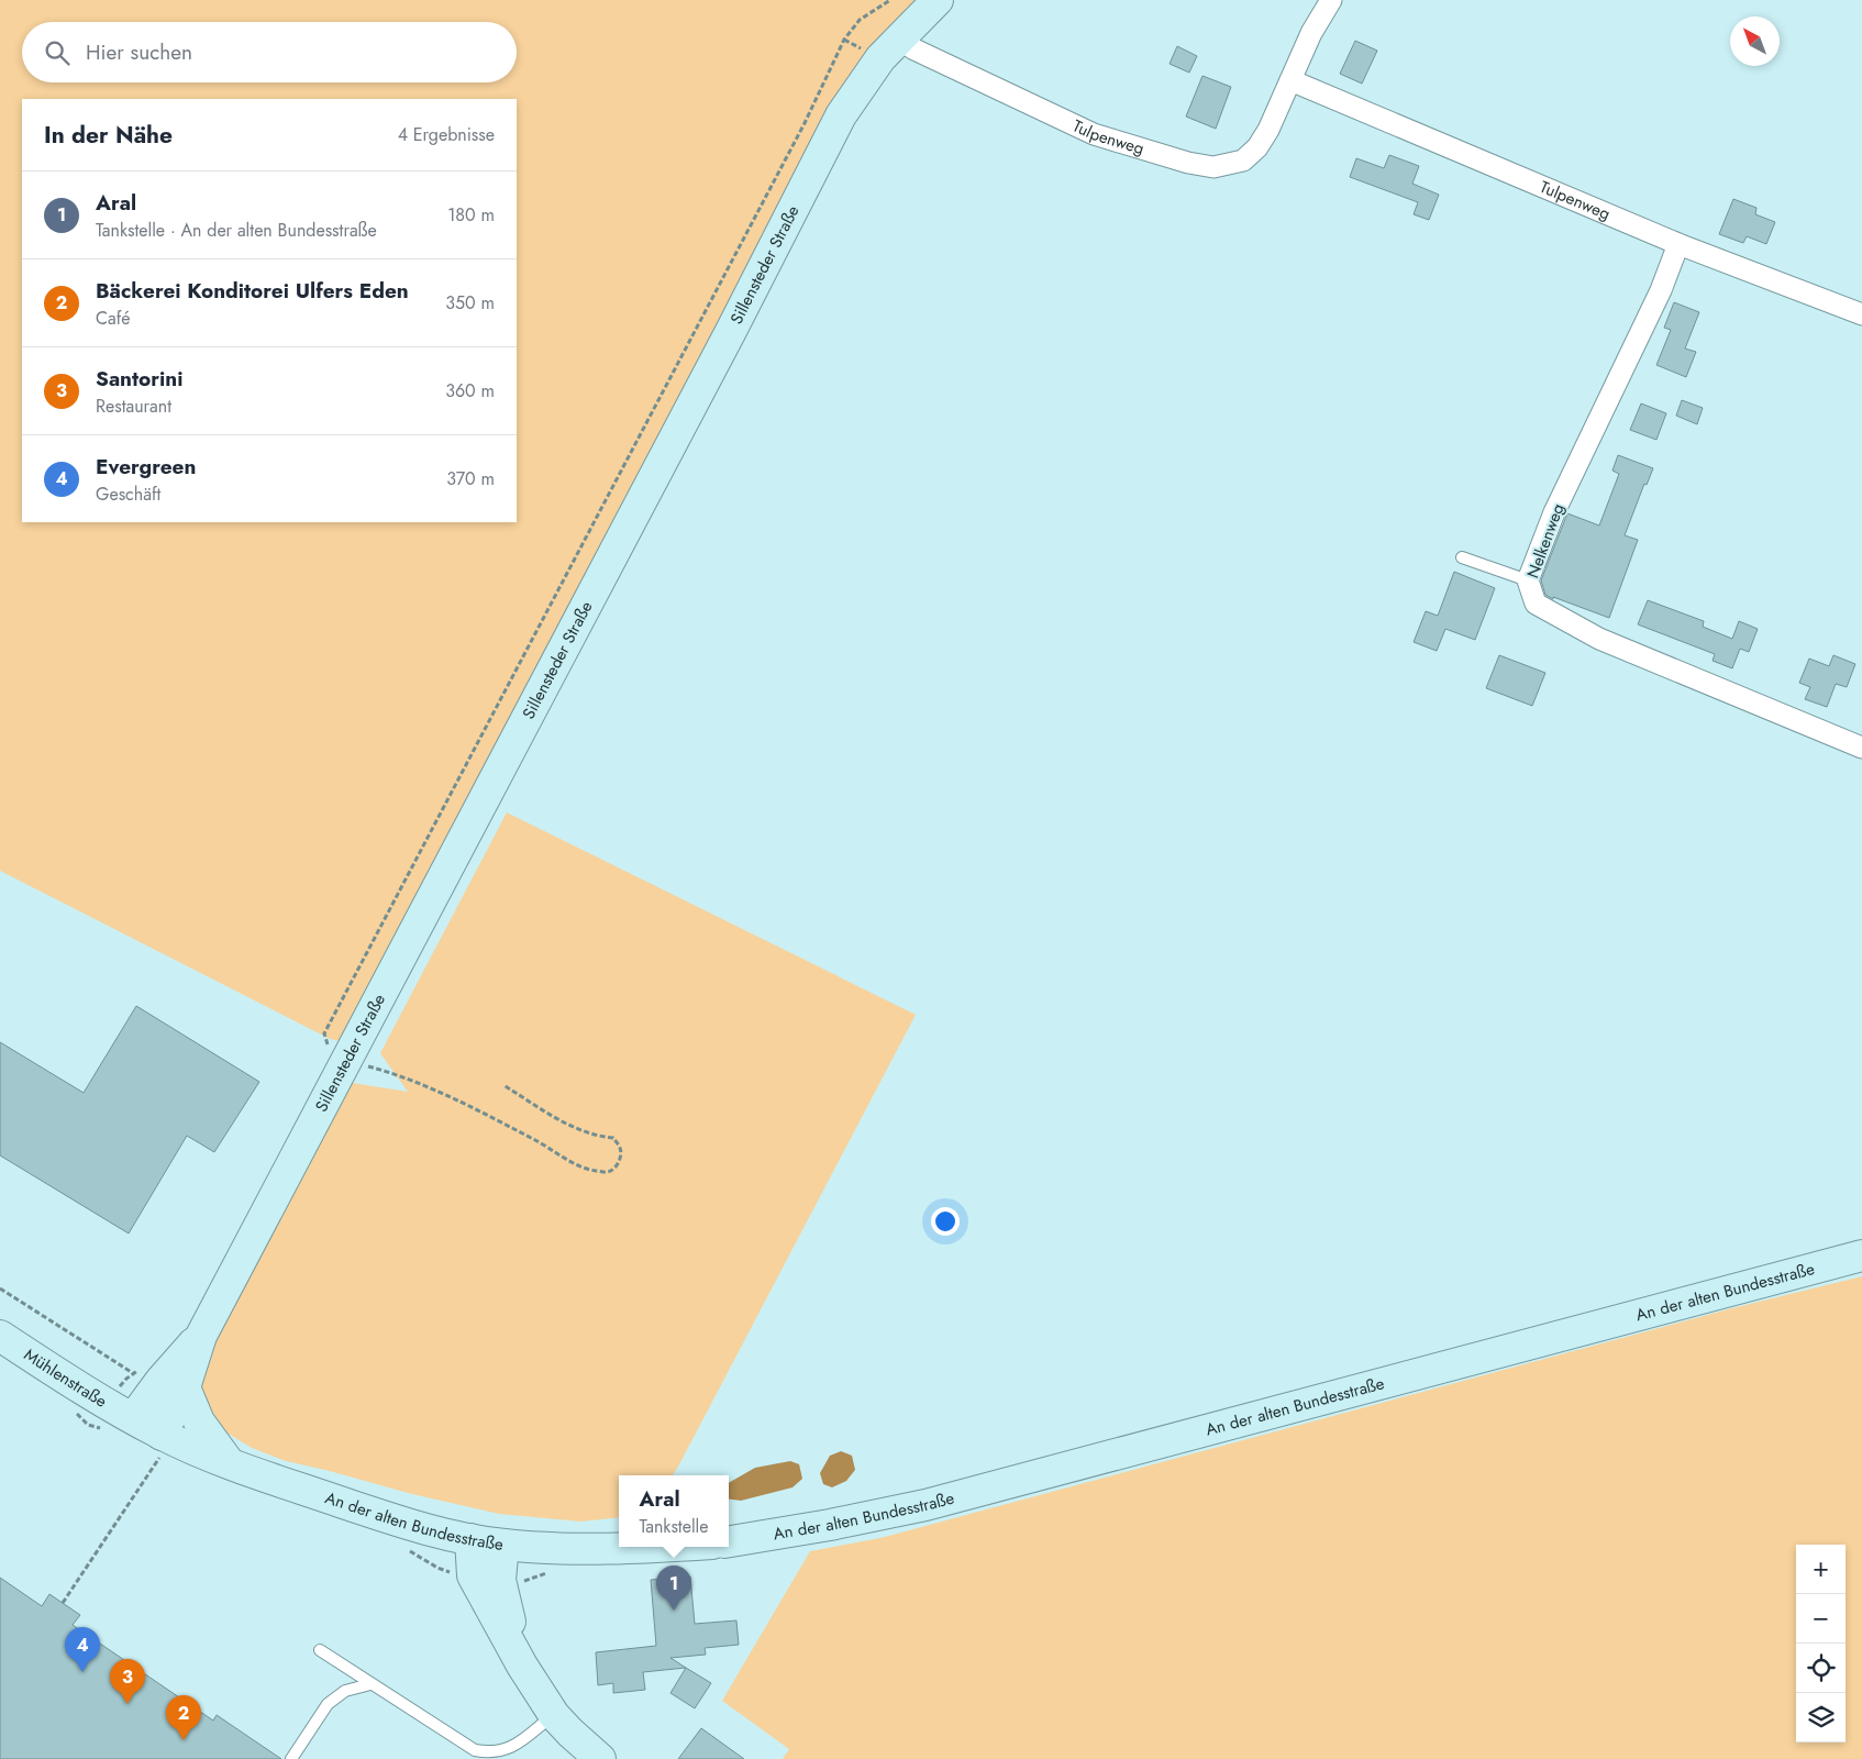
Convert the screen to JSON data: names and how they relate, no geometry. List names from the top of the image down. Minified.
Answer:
{"streets":{"street":["Tulpenweg","Sillensteder Straße","Nelkenweg","An der alten Bundesstraße","Mühlenstraße"]},"crossings":[["Tulpenweg","Sillensteder Straße"],["Tulpenweg","Nelkenweg"],["Sillensteder Straße","An der alten Bundesstraße"],["Sillensteder Straße","Mühlenstraße"],["An der alten Bundesstraße","Mühlenstraße"]],"north":"top left","page":{"search":"Hier suchen","heading":["In der Nähe","4 Ergebnisse"],"list":[{"mark":"1","name":"Aral","note":"Tankstelle · An der alten Bundesstraße","value":"180 m"},{"mark":"2","name":"Bäckerei Konditorei Ulfers Eden","note":"Café","value":"350 m"},{"mark":"3","name":"Santorini","note":"Restaurant","value":"360 m"},{"mark":"4","name":"Evergreen","note":"Geschäft","value":"370 m"}],"popup":["Aral","Tankstelle"],"map_buttons":["+","−"],"pins":["1","4","3","2"]}}
